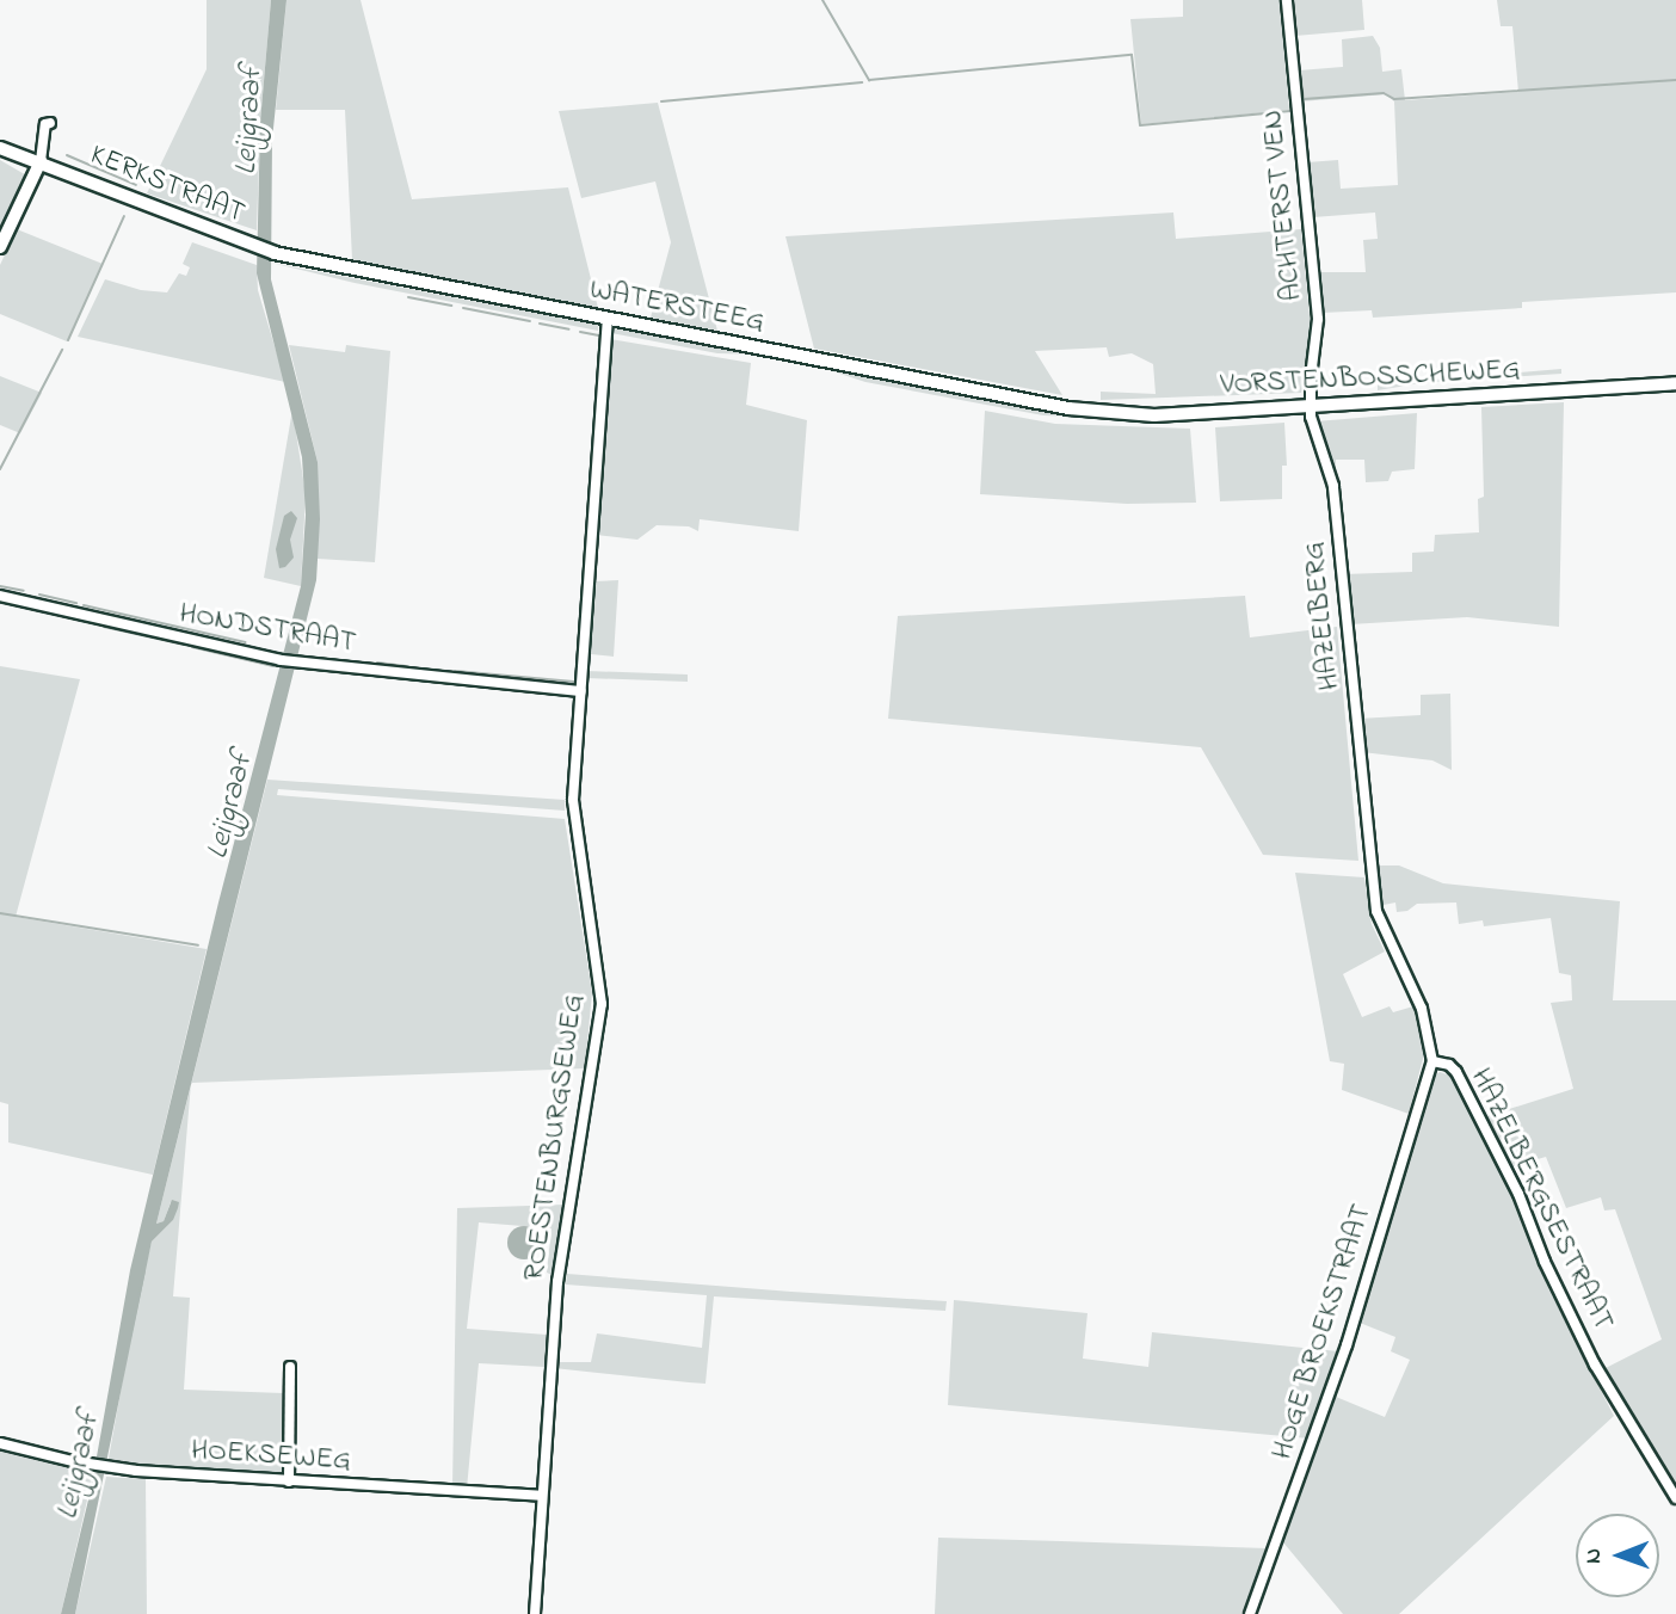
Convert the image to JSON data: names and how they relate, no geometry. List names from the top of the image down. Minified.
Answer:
{"streets":{"street":["KERKSTRAAT","ACHTERST VEN","WATERSTEEG","VORSTENBOSSCHEWEG","HAZELBERG","HONDSTRAAT","ROESTENBURGSEWEG","HAZELBERGSESTRAAT","HOGE BROEKSTRAAT","HOEKSEWEG"]},"crossings":[["KERKSTRAAT","WATERSTEEG"],["ACHTERST VEN","VORSTENBOSSCHEWEG"],["ACHTERST VEN","HAZELBERG"],["WATERSTEEG","VORSTENBOSSCHEWEG"],["WATERSTEEG","ROESTENBURGSEWEG"],["VORSTENBOSSCHEWEG","HAZELBERG"],["HAZELBERG","HAZELBERGSESTRAAT"],["HONDSTRAAT","ROESTENBURGSEWEG"],["ROESTENBURGSEWEG","HOEKSEWEG"],["HAZELBERGSESTRAAT","HOGE BROEKSTRAAT"]],"water":["Leijgraaf"],"north":"left"}
